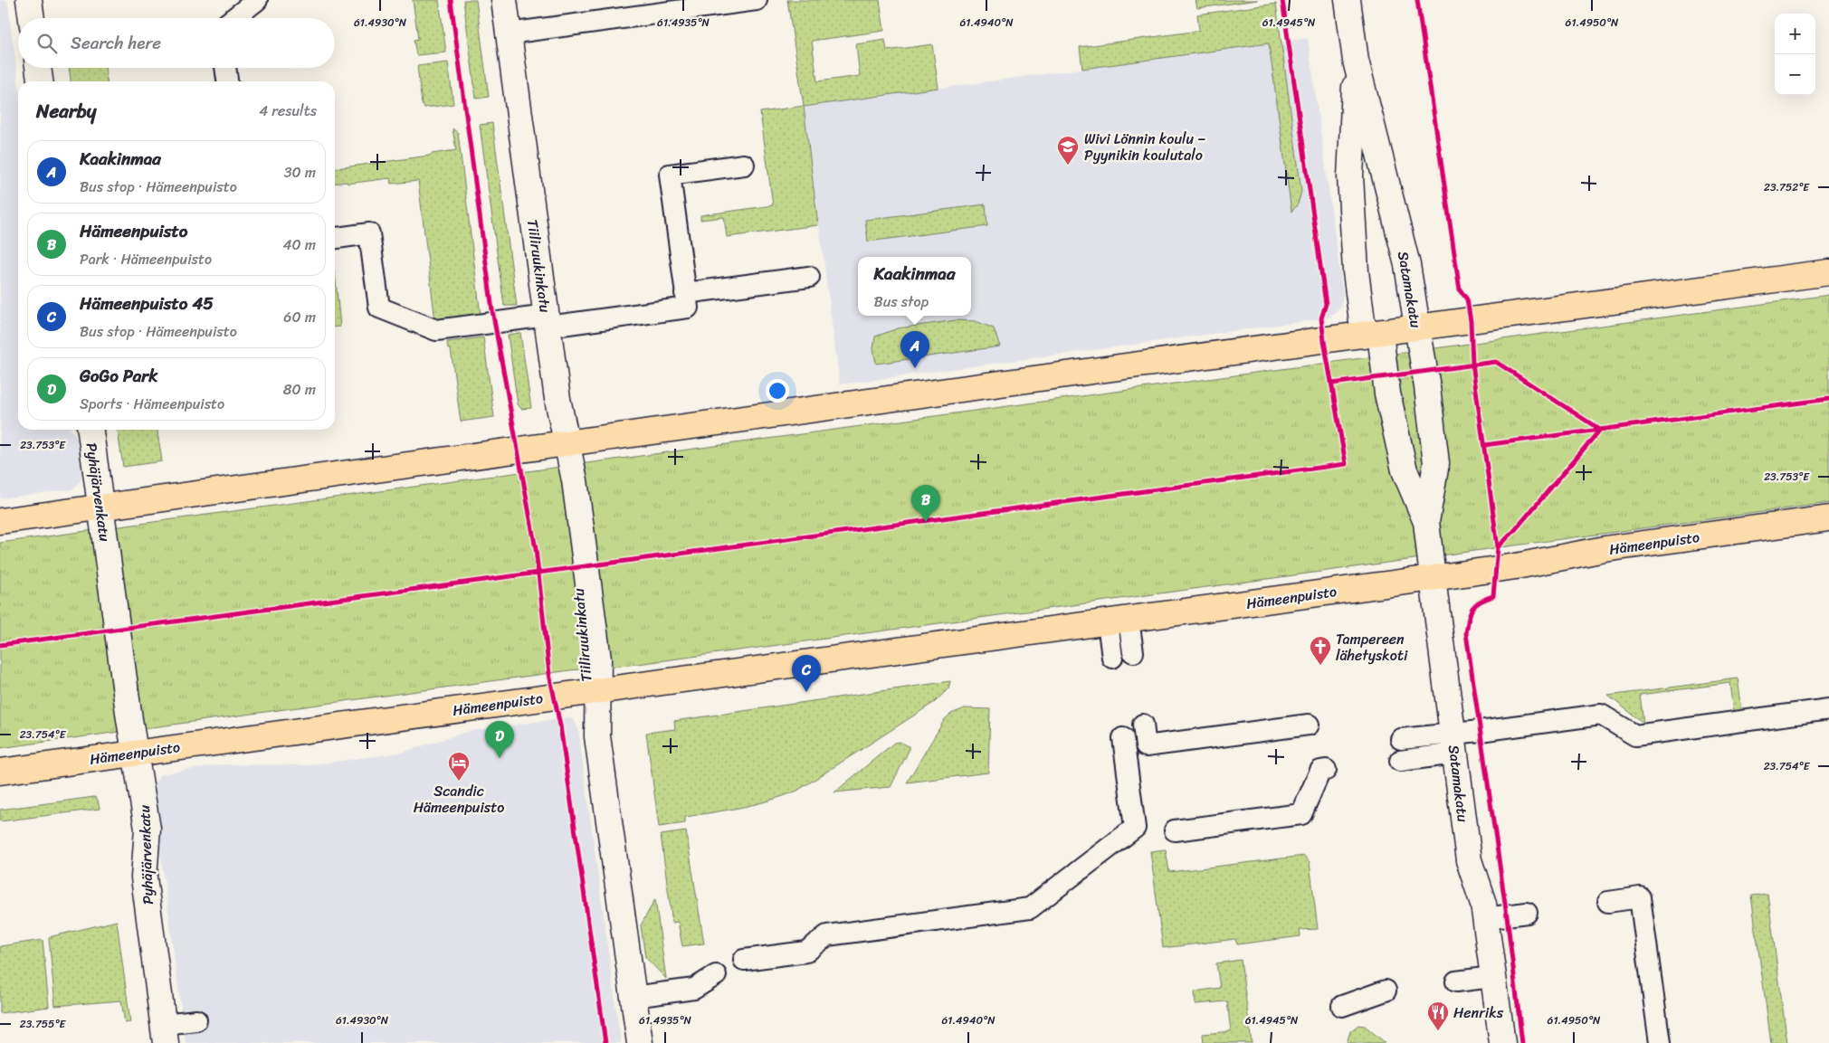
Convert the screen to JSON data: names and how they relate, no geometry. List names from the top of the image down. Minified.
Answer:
{"streets":{"main road":["Hämeenpuisto"],"street":["Tiiliruukinkatu","Satamakatu","Pyhäjärvenkatu"]},"crossings":[["Tiiliruukinkatu","Hämeenpuisto"],["Satamakatu","Hämeenpuisto"],["Pyhäjärvenkatu","Hämeenpuisto"]],"places":{"school or university":["Wivi Lönnin koulu – Pyynikin koulutalo"],"church":["Tampereen lähetyskoti"],"hotel":["Scandic Hämeenpuisto"],"restaurant":["Henriks"]},"page":{"map_buttons":["+","−"],"search":"Search here","heading":["Nearby","4 results"],"list":[{"mark":"A","name":"Kaakinmaa","note":"Bus stop · Hämeenpuisto","value":"30 m"},{"mark":"B","name":"Hämeenpuisto","note":"Park · Hämeenpuisto","value":"40 m"},{"mark":"C","name":"Hämeenpuisto 45","note":"Bus stop · Hämeenpuisto","value":"60 m"},{"mark":"D","name":"GoGo Park","note":"Sports · Hämeenpuisto","value":"80 m"}],"popup":["Kaakinmaa","Bus stop"],"pins":["A","B","C","D"]},"coordinates":["61.4930°N","61.4935°N","61.4940°N","61.4945°N","61.4950°N","23.752°E","23.753°E","23.754°E","23.755°E"]}
